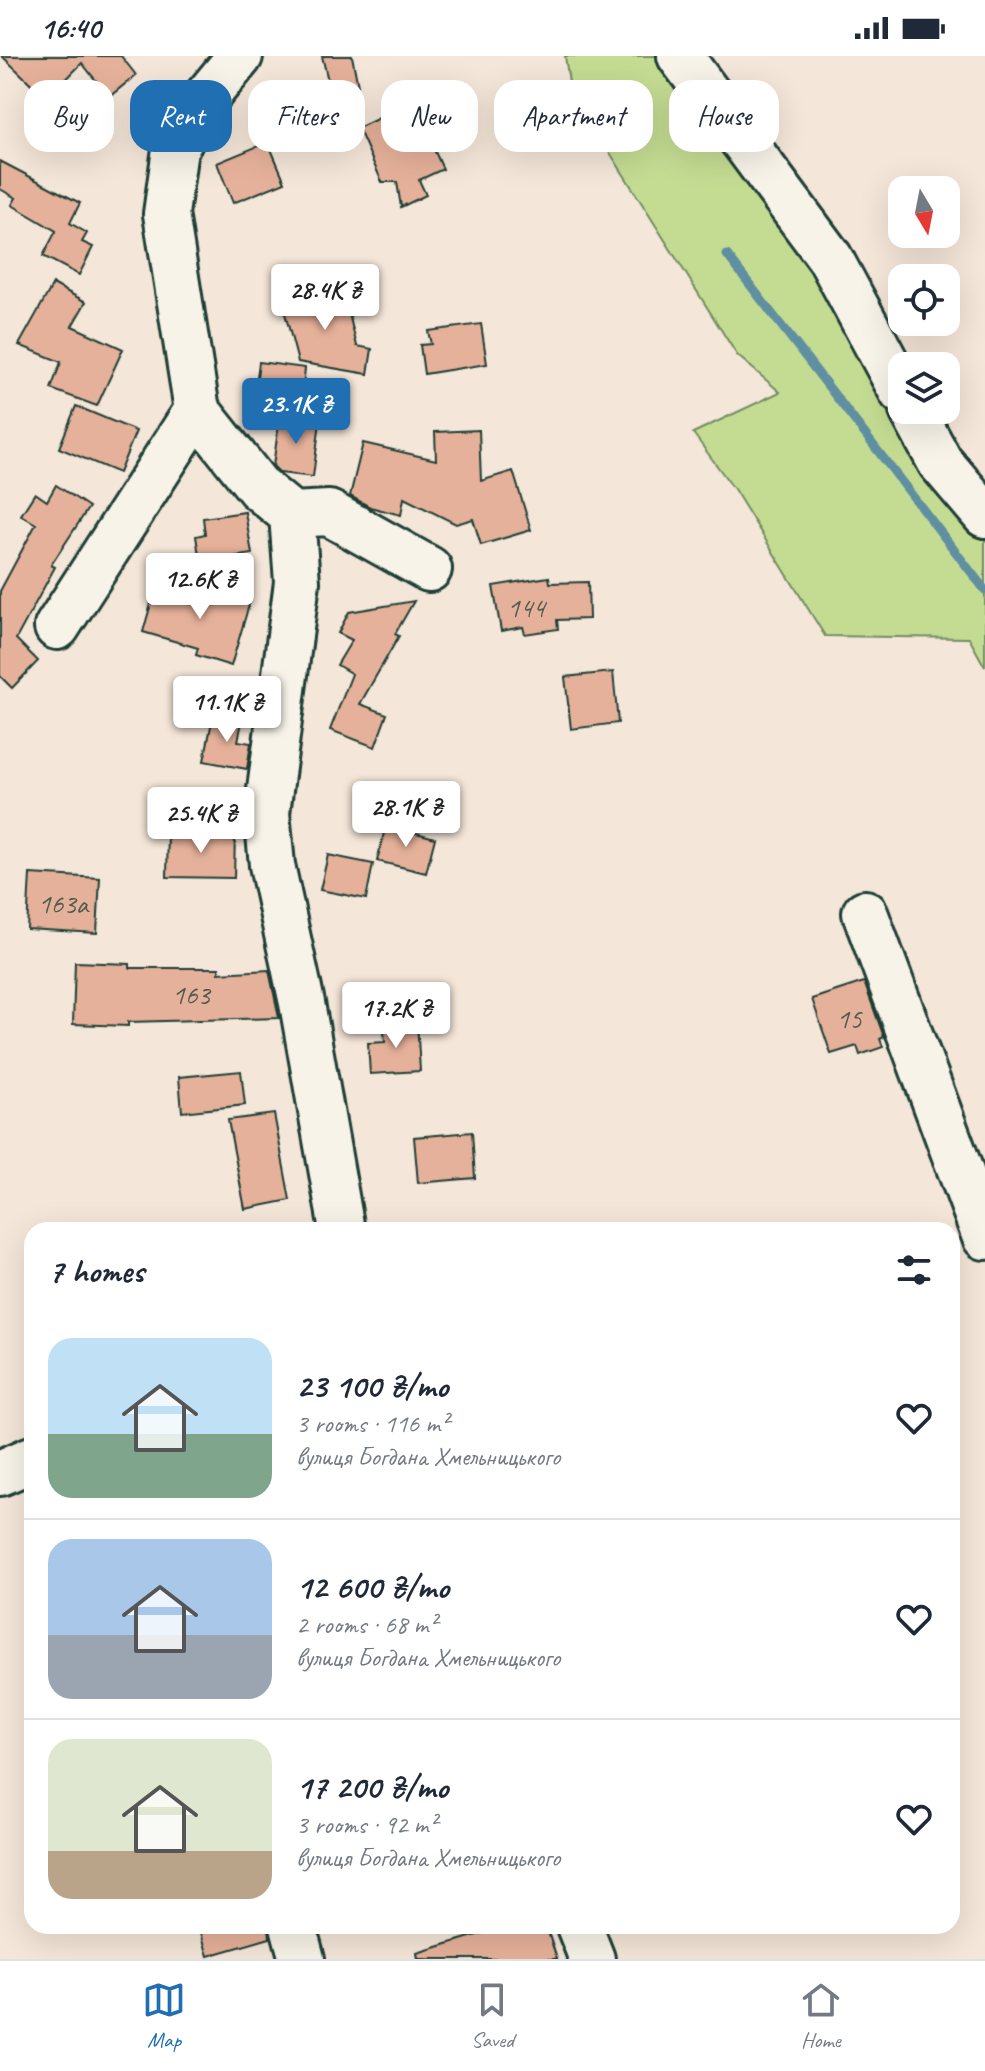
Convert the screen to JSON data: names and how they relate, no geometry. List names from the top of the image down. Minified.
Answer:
{"house_numbers":["144","163а","163","15"],"north":"bottom","page":{"status":"16:40","chip":["Buy","Rent","Filters","New","Apartment","House"],"price":["28.4K ₴","23.1K ₴","12.6K ₴","11.1K ₴","28.1K ₴","25.4K ₴","17.2K ₴"],"heading":"7 homes","list":[{"name":"23 100 ₴/mo","note":"3 rooms · 116 m² · вулиця Богдана Хмельницького"},{"name":"12 600 ₴/mo","note":"2 rooms · 68 m² · вулиця Богдана Хмельницького"},{"name":"17 200 ₴/mo","note":"3 rooms · 92 m² · вулиця Богдана Хмельницького"}],"tabs":["Map","Saved","Home"]}}
